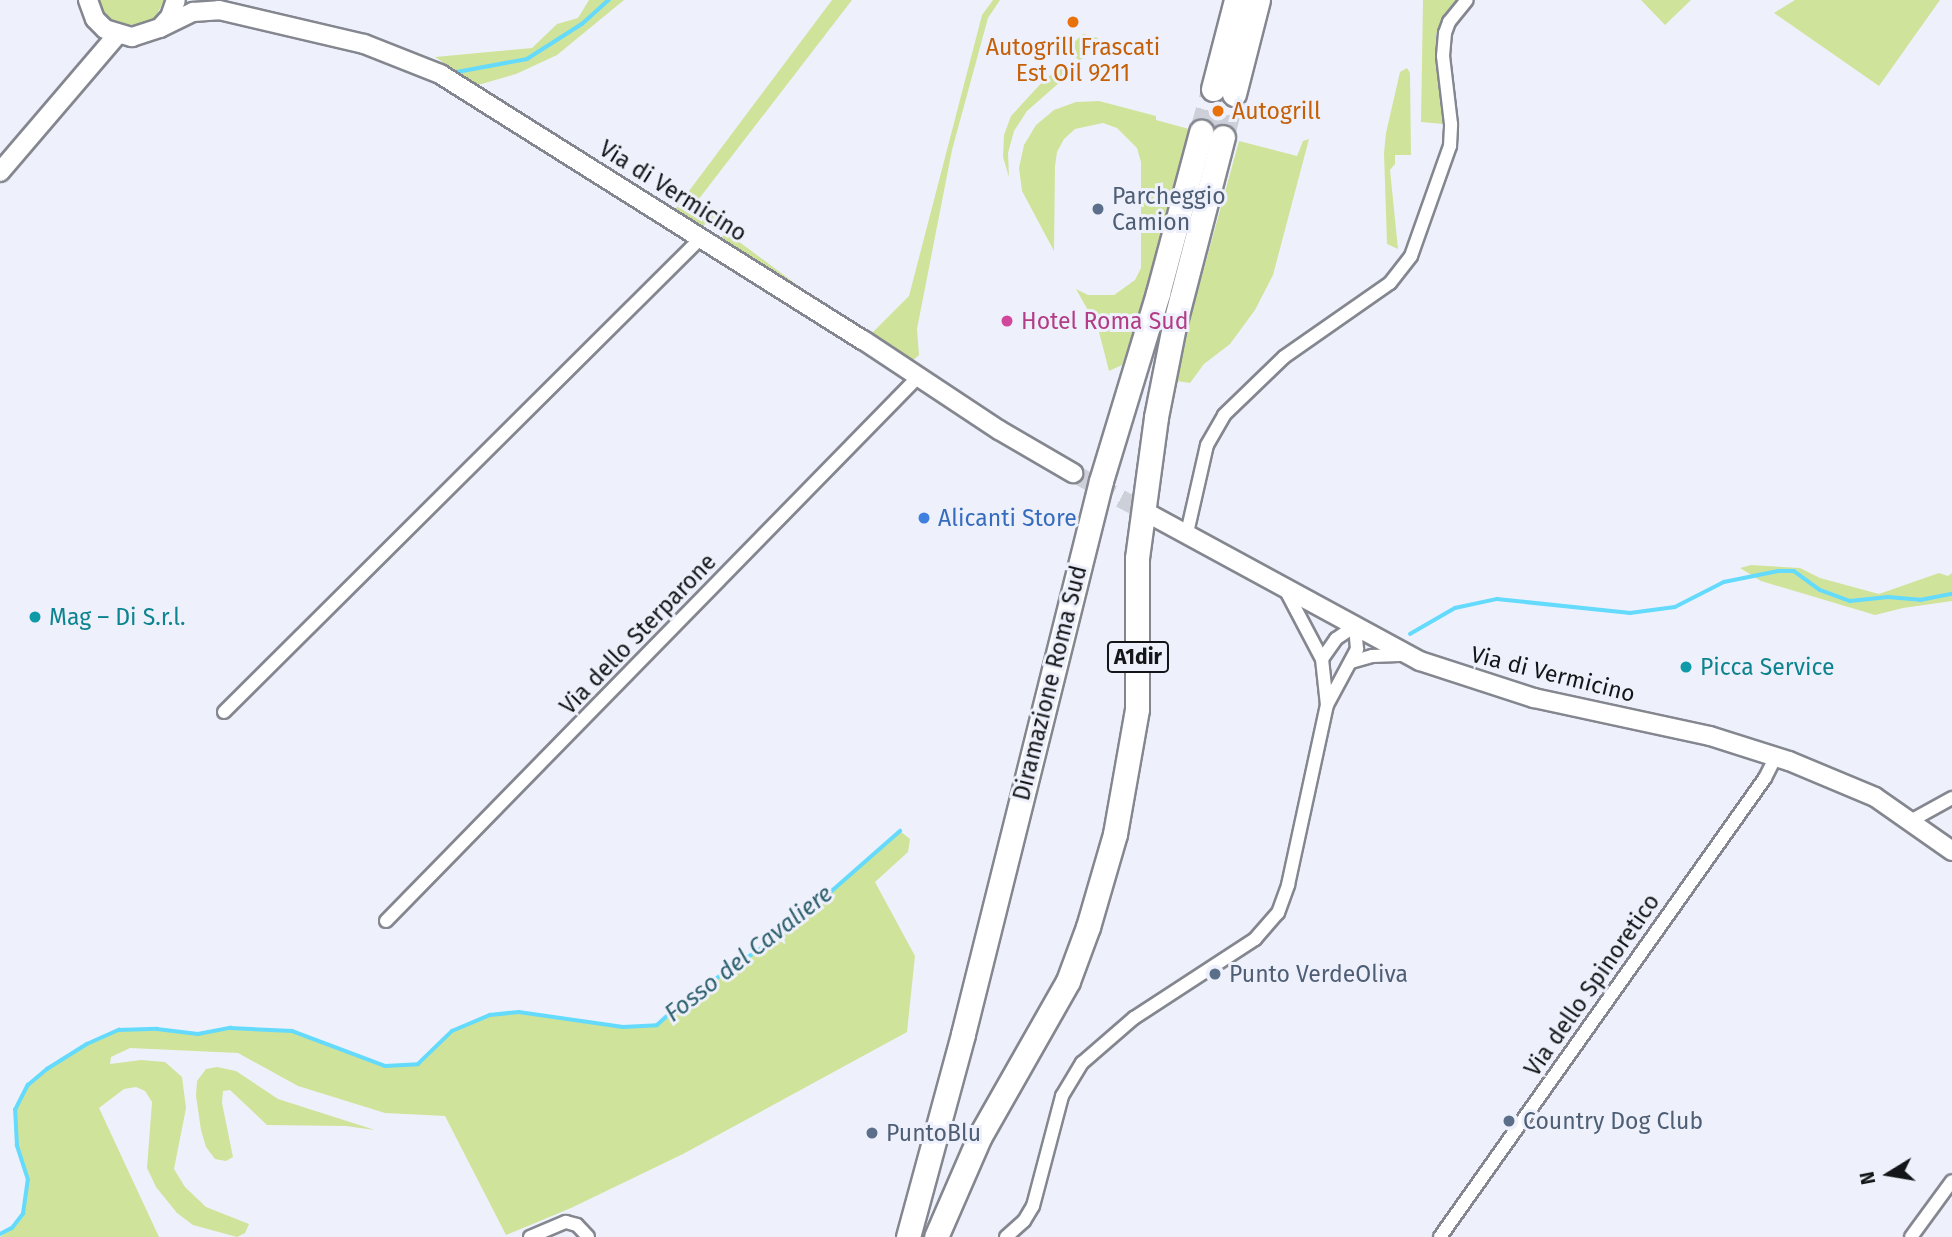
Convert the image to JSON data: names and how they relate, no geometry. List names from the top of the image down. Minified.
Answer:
{"streets":{"highway":["A1dir","Diramazione Roma Sud"],"main road":["Via di Vermicino"],"street":["Via dello Sterparone","Via dello Spinoretico"]},"crossings":[["Via di Vermicino","Via dello Sterparone"],["Via di Vermicino","Via dello Spinoretico"]],"water":["Fosso del Cavaliere"],"places":["Autogrill Frascati Est Oil 9211","Autogrill","Parcheggio Camion","Hotel Roma Sud","Alicanti Store","Mag – Di S.r.l.","Picca Service","Punto VerdeOliva","Country Dog Club","PuntoBlu"],"north":"left"}
